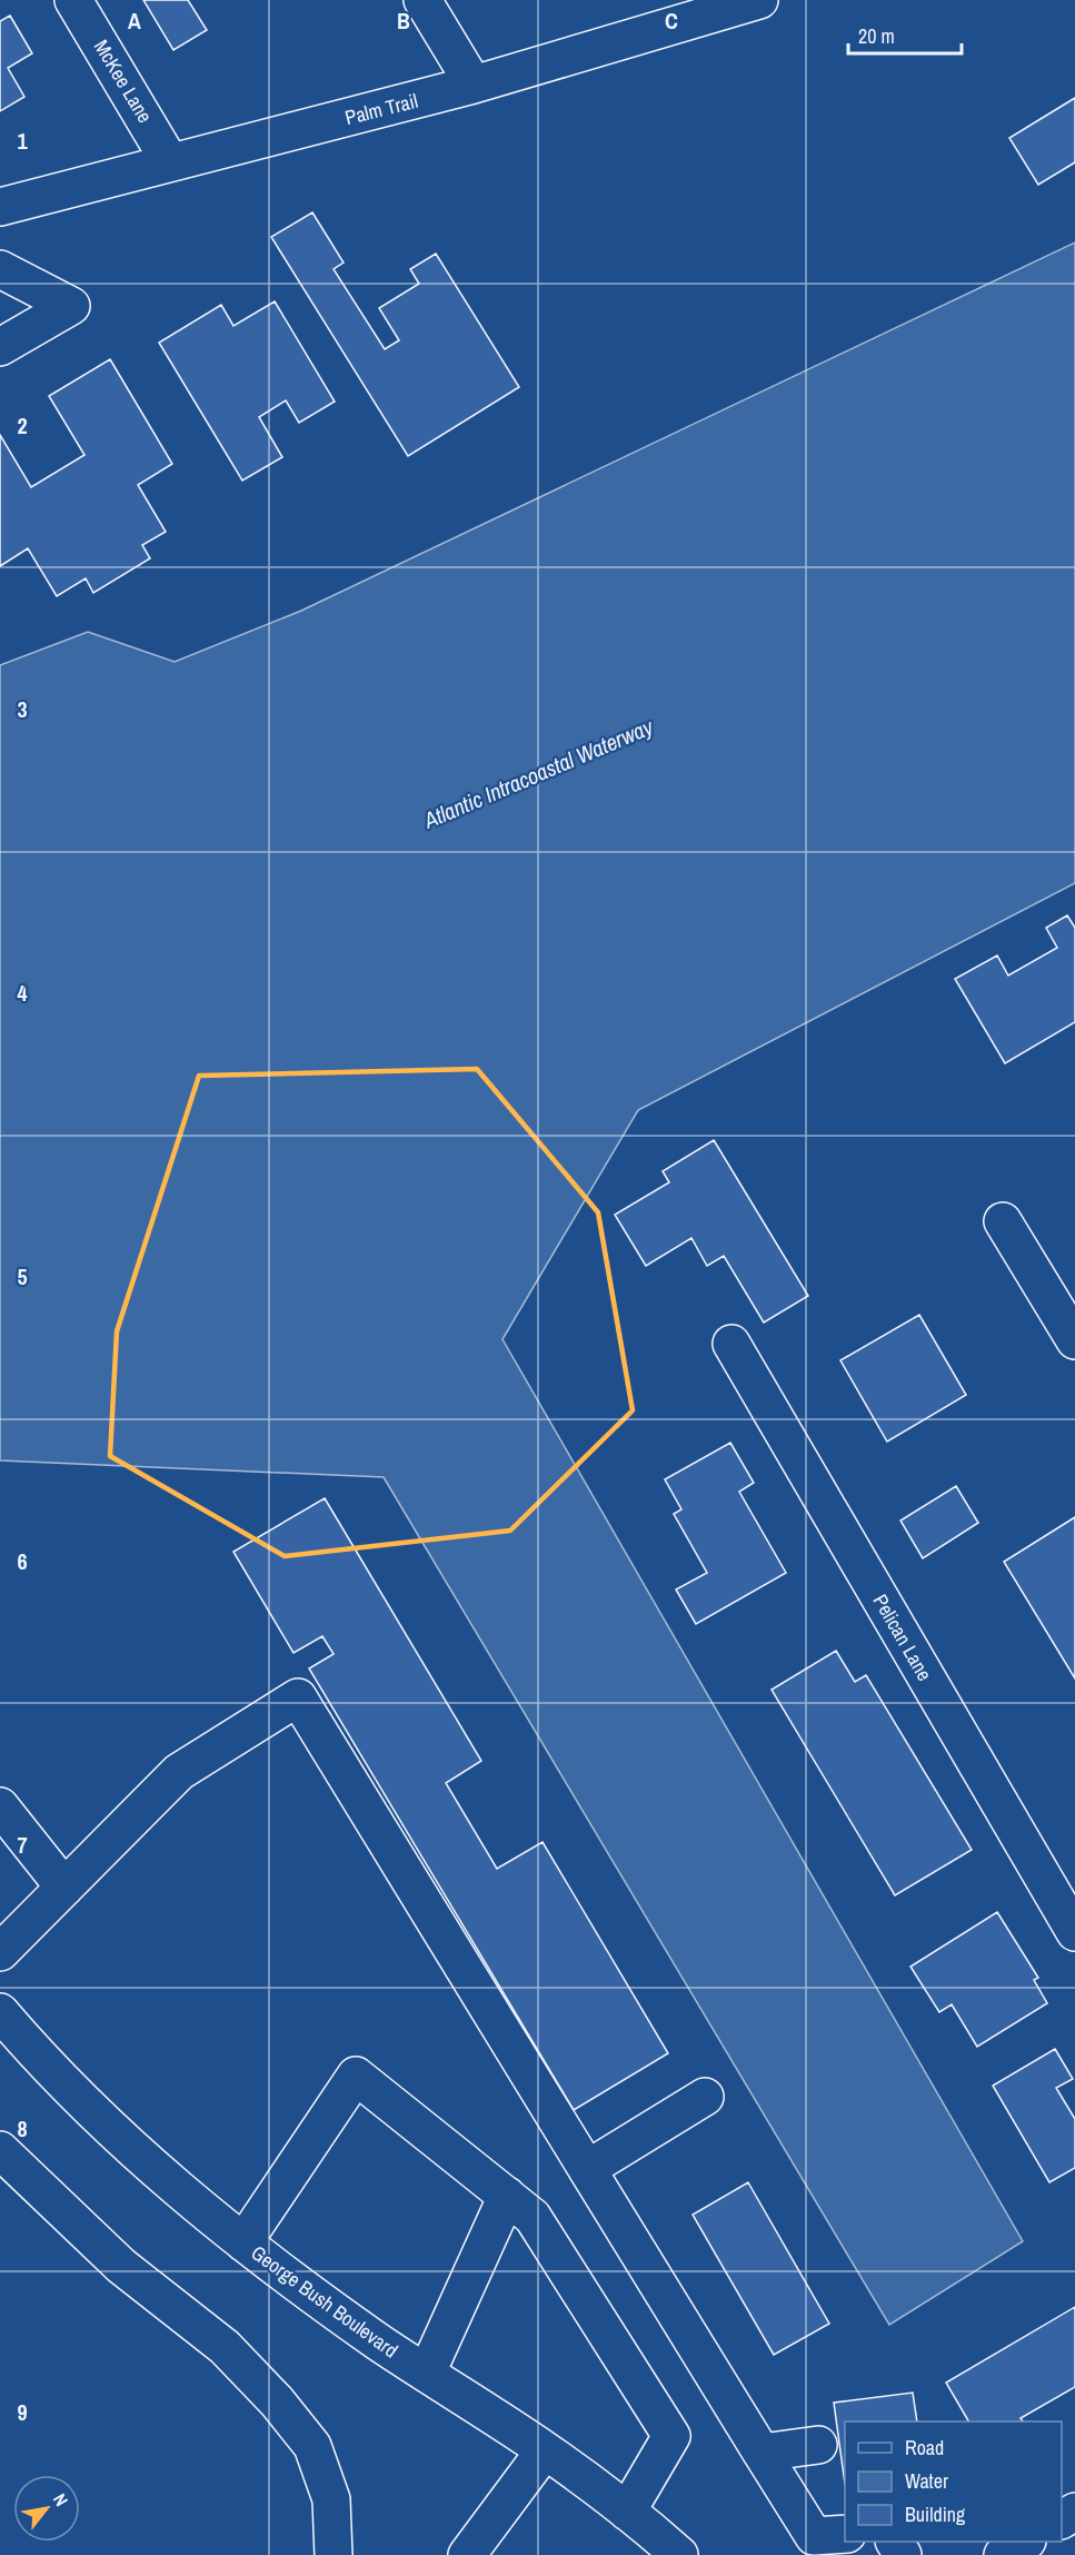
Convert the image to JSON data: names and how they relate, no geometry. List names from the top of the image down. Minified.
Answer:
{"streets":{"street":["McKee Lane","Palm Trail","Pelican Lane","George Bush Boulevard"]},"crossings":[["McKee Lane","Palm Trail"]],"water":["Atlantic Intracoastal Waterway"],"legend":["Road","Water","Building"],"scale_bar":"20 m","north":"top right","grid":{"columns":["A","B","C"],"rows":["1","2","3","4","5","6","7","8","9"]}}
